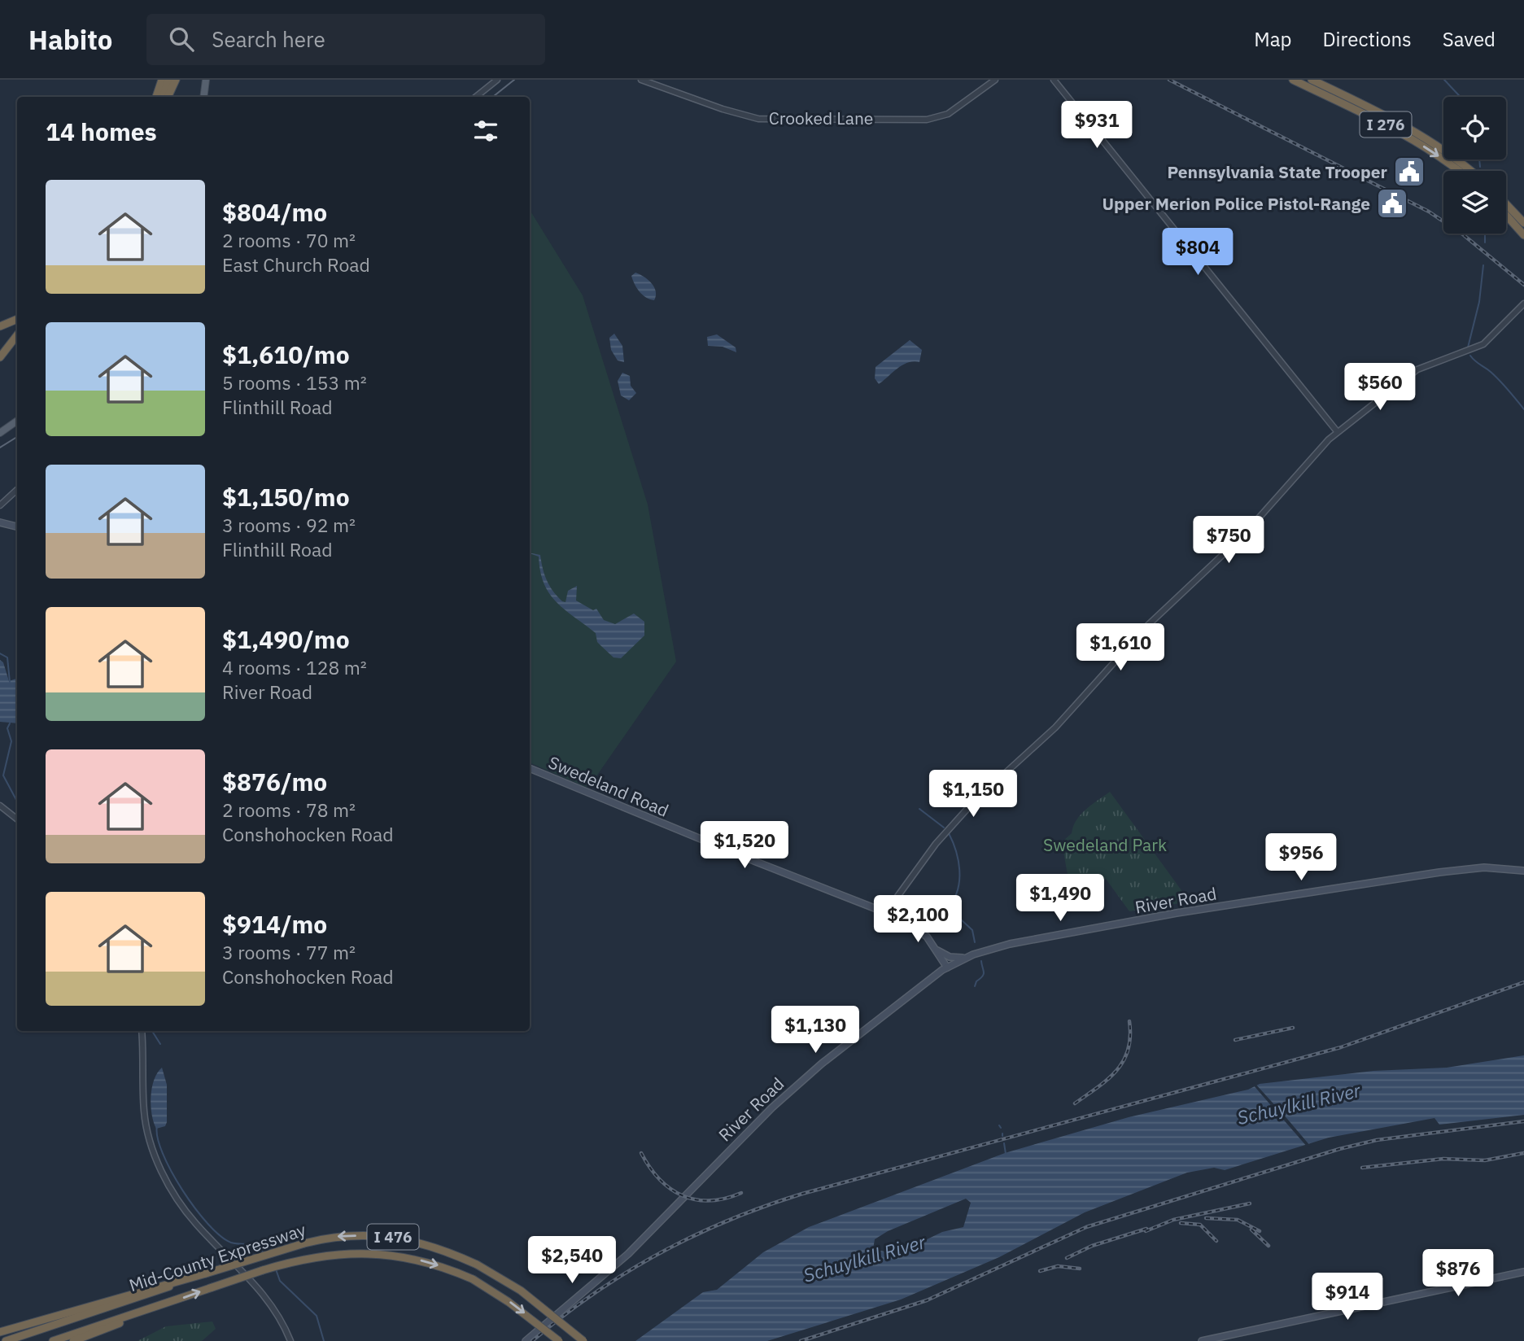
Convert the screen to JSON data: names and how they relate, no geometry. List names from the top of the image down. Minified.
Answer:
{"streets":{"highway":["I 276","I 476","Mid-County Expressway"],"main road":["Swedeland Road","River Road"],"street":["Crooked Lane"]},"crossings":[["Swedeland Road","River Road"]],"water":["Schuylkill River"],"parks":["Swedeland Park"],"places":{"public building":["Pennsylvania State Trooper","Upper Merion Police Pistol-Range"]},"page":{"header":"Habito","search":"Search here","nav":["Map","Directions","Saved"],"heading":"14 homes","price":["$931","$804","$560","$750","$1,610","$1,150","$1,520","$956","$1,490","$2,100","$1,130","$2,540","$876","$914"],"list":[{"name":"$804/mo","note":"2 rooms · 70 m² · East Church Road"},{"name":"$1,610/mo","note":"5 rooms · 153 m² · Flinthill Road"},{"name":"$1,150/mo","note":"3 rooms · 92 m² · Flinthill Road"},{"name":"$1,490/mo","note":"4 rooms · 128 m² · River Road"},{"name":"$876/mo","note":"2 rooms · 78 m² · Conshohocken Road"},{"name":"$914/mo","note":"3 rooms · 77 m² · Conshohocken Road"}]}}
